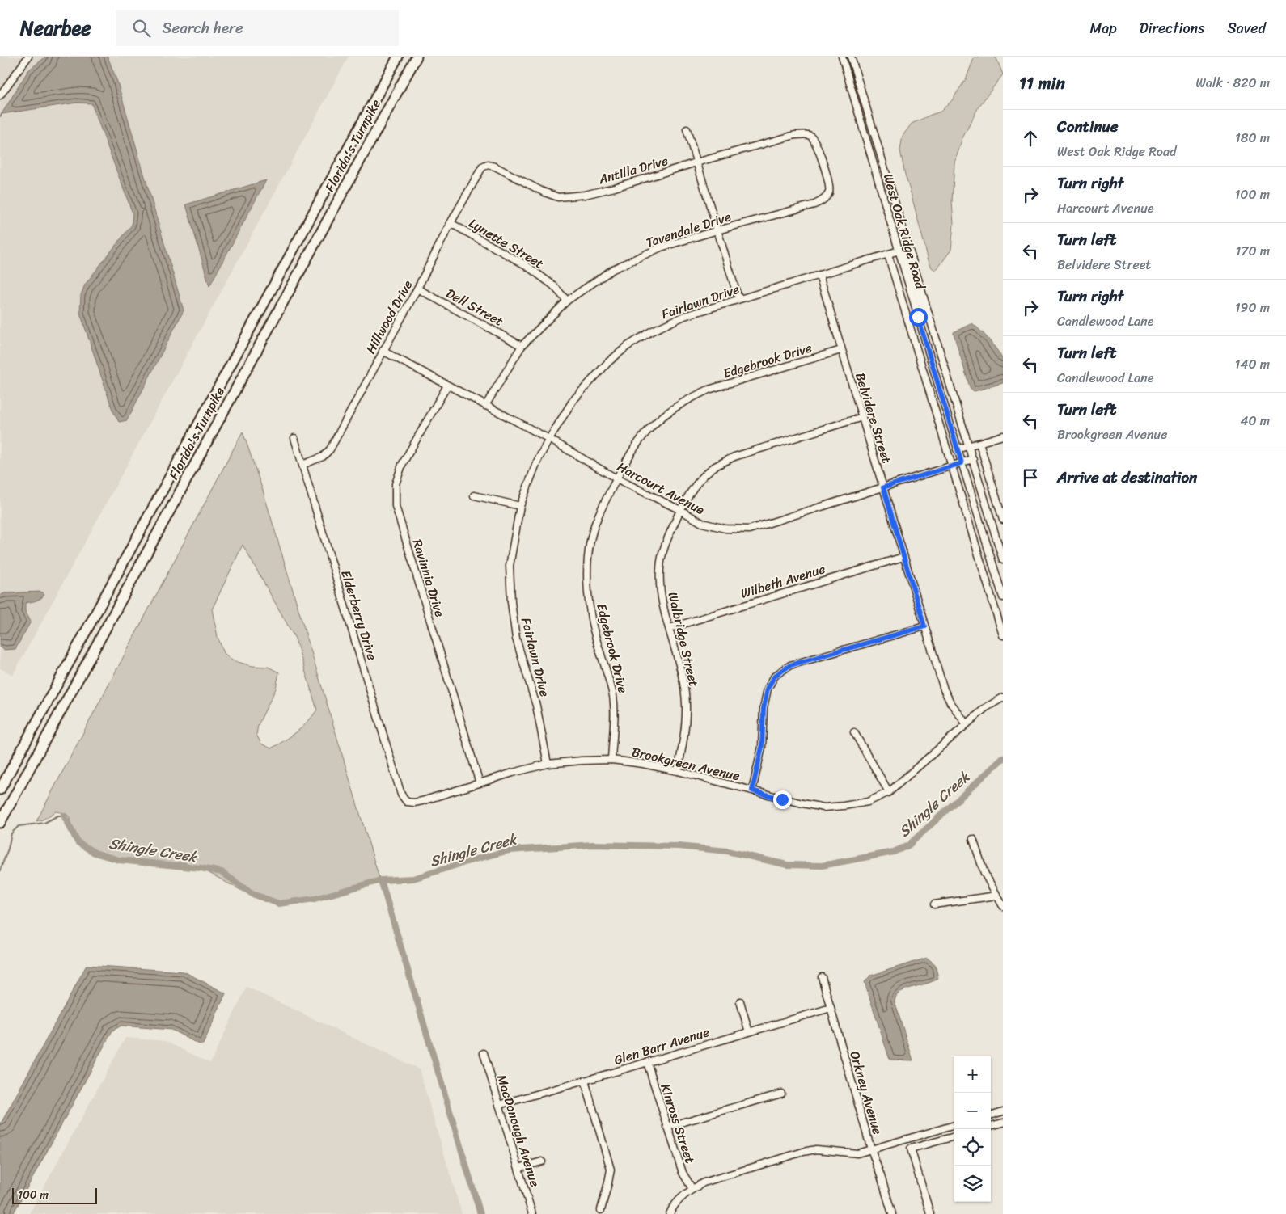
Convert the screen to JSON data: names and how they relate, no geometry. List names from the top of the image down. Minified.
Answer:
{"streets":{"highway":["Florida's Turnpike"],"street":["Antilla Drive","Tavendale Drive","West Oak Ridge Road","Lynette Street","Fairlawn Drive","Dell Street","Hillwood Drive","Edgebrook Drive","Belvidere Street","Harcourt Avenue","Ravinnia Drive","Wilbeth Avenue","Elderberry Drive","Walbridge Street","Brookgreen Avenue","Glen Barr Avenue","Orkney Avenue","Kinross Street","MacDonough Avenue"]},"crossings":[["Antilla Drive","Tavendale Drive"],["Antilla Drive","Hillwood Drive"],["Tavendale Drive","Lynette Street"],["Tavendale Drive","Dell Street"],["Tavendale Drive","Harcourt Avenue"],["West Oak Ridge Road","Fairlawn Drive"],["West Oak Ridge Road","Harcourt Avenue"],["Lynette Street","Hillwood Drive"],["Fairlawn Drive","Belvidere Street"],["Fairlawn Drive","Harcourt Avenue"],["Fairlawn Drive","Brookgreen Avenue"],["Dell Street","Hillwood Drive"],["Hillwood Drive","Harcourt Avenue"],["Hillwood Drive","Elderberry Drive"],["Edgebrook Drive","Belvidere Street"],["Edgebrook Drive","Harcourt Avenue"],["Edgebrook Drive","Brookgreen Avenue"],["Belvidere Street","Harcourt Avenue"],["Belvidere Street","Wilbeth Avenue"],["Belvidere Street","Walbridge Street"],["Belvidere Street","Brookgreen Avenue"],["Harcourt Avenue","Ravinnia Drive"],["Harcourt Avenue","Walbridge Street"],["Ravinnia Drive","Brookgreen Avenue"],["Wilbeth Avenue","Walbridge Street"],["Elderberry Drive","Brookgreen Avenue"],["Walbridge Street","Brookgreen Avenue"],["Glen Barr Avenue","Orkney Avenue"],["Glen Barr Avenue","Kinross Street"],["Glen Barr Avenue","MacDonough Avenue"]],"water":["Shingle Creek"],"scale_bar":"100 m","page":{"header":"Nearbee","search":"Search here","nav":["Map","Directions","Saved"],"heading":["11 min","Walk · 820 m"],"list":[["Continue","West Oak Ridge Road","180 m"],["Turn right","Harcourt Avenue","100 m"],["Turn left","Belvidere Street","170 m"],["Turn right","Candlewood Lane","190 m"],["Turn left","Candlewood Lane","140 m"],["Turn left","Brookgreen Avenue","40 m"],"Arrive at destination"],"map_buttons":["+","−"],"scale":"100 m"}}
